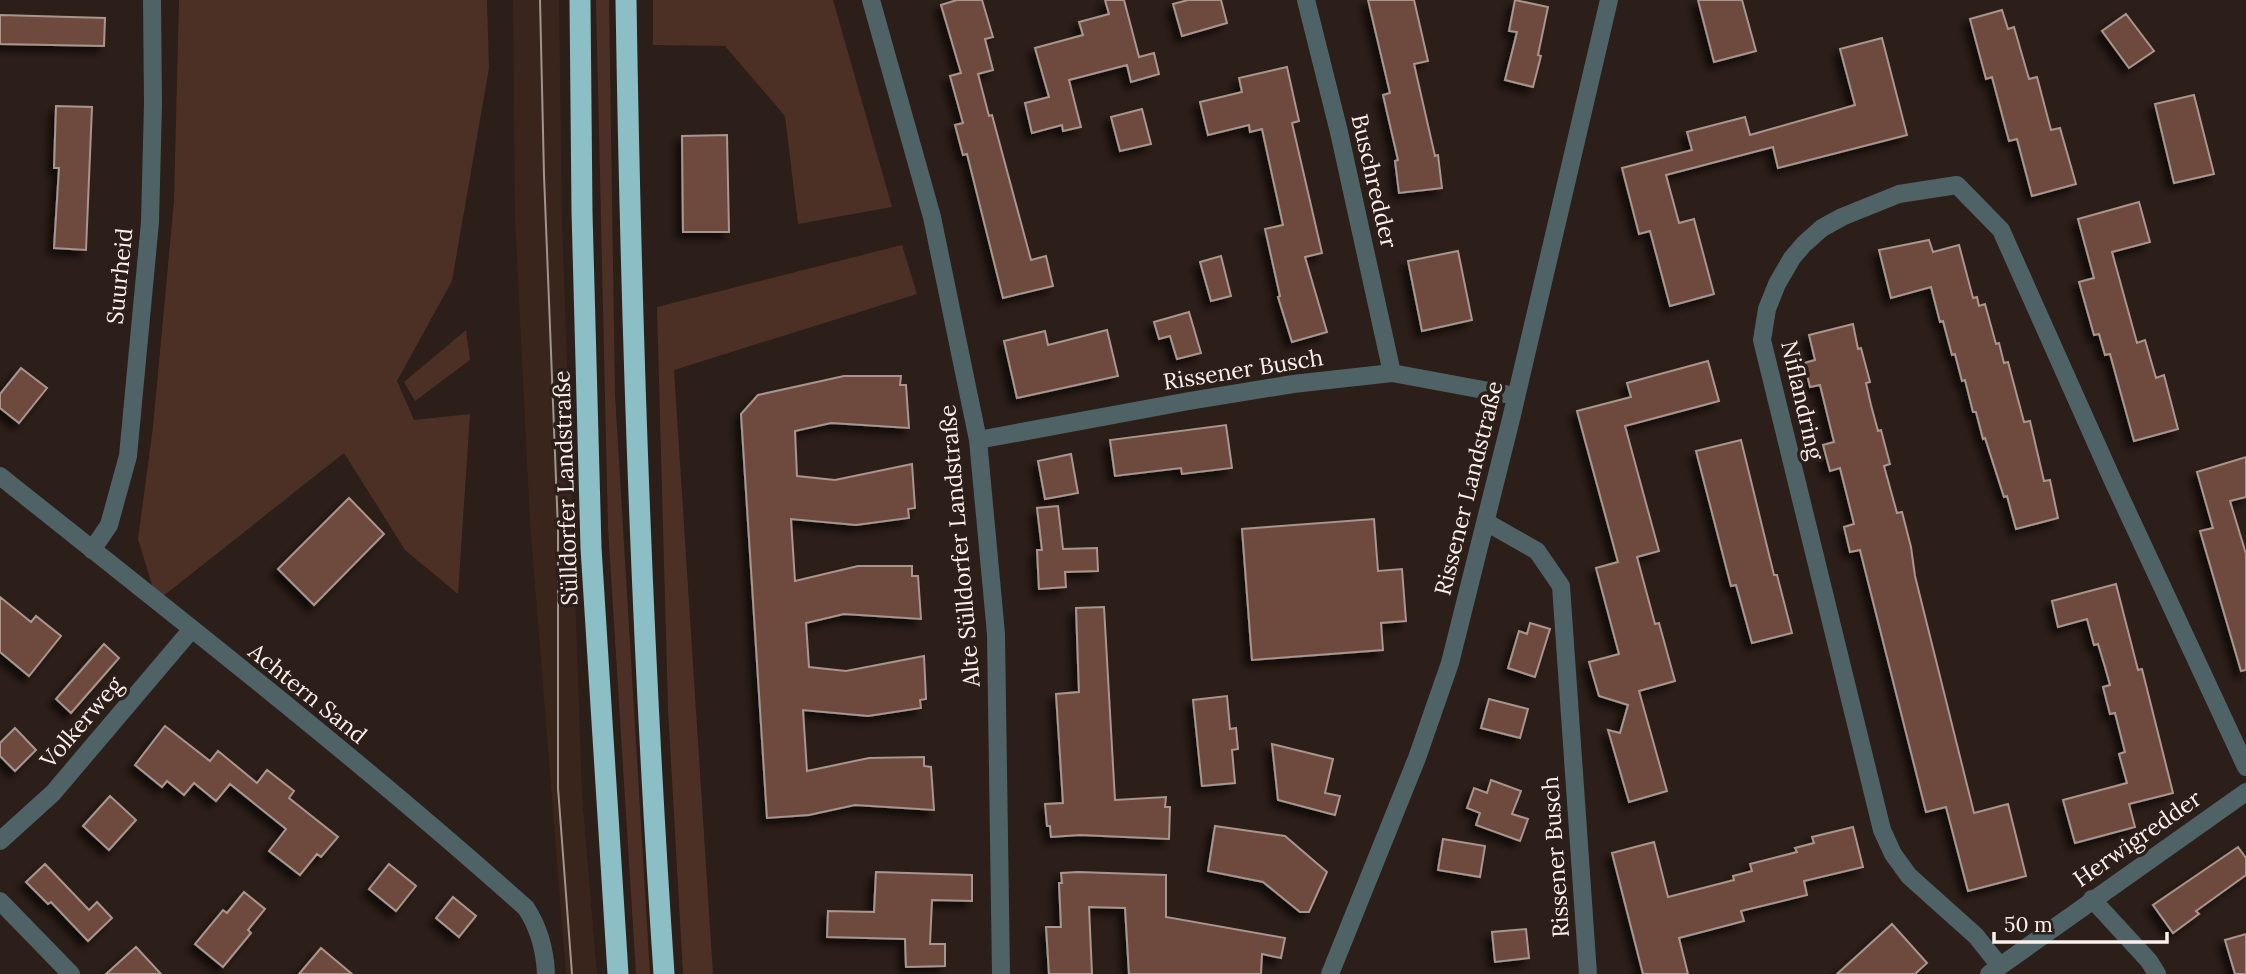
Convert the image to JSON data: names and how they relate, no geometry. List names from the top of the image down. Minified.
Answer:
{"streets":{"highway":["Sülldorfer Landstraße"],"street":["Buschredder","Suurheid","Rissener Busch","Niflandring","Rissener Landstraße","Alte Sülldorfer Landstraße","Achtern Sand","Volkerweg","Herwigredder"]},"crossings":[["Buschredder","Rissener Busch"],["Suurheid","Achtern Sand"],["Rissener Busch","Rissener Landstraße"],["Rissener Busch","Alte Sülldorfer Landstraße"],["Niflandring","Herwigredder"],["Achtern Sand","Volkerweg"]],"scale_bar":"50 m"}
